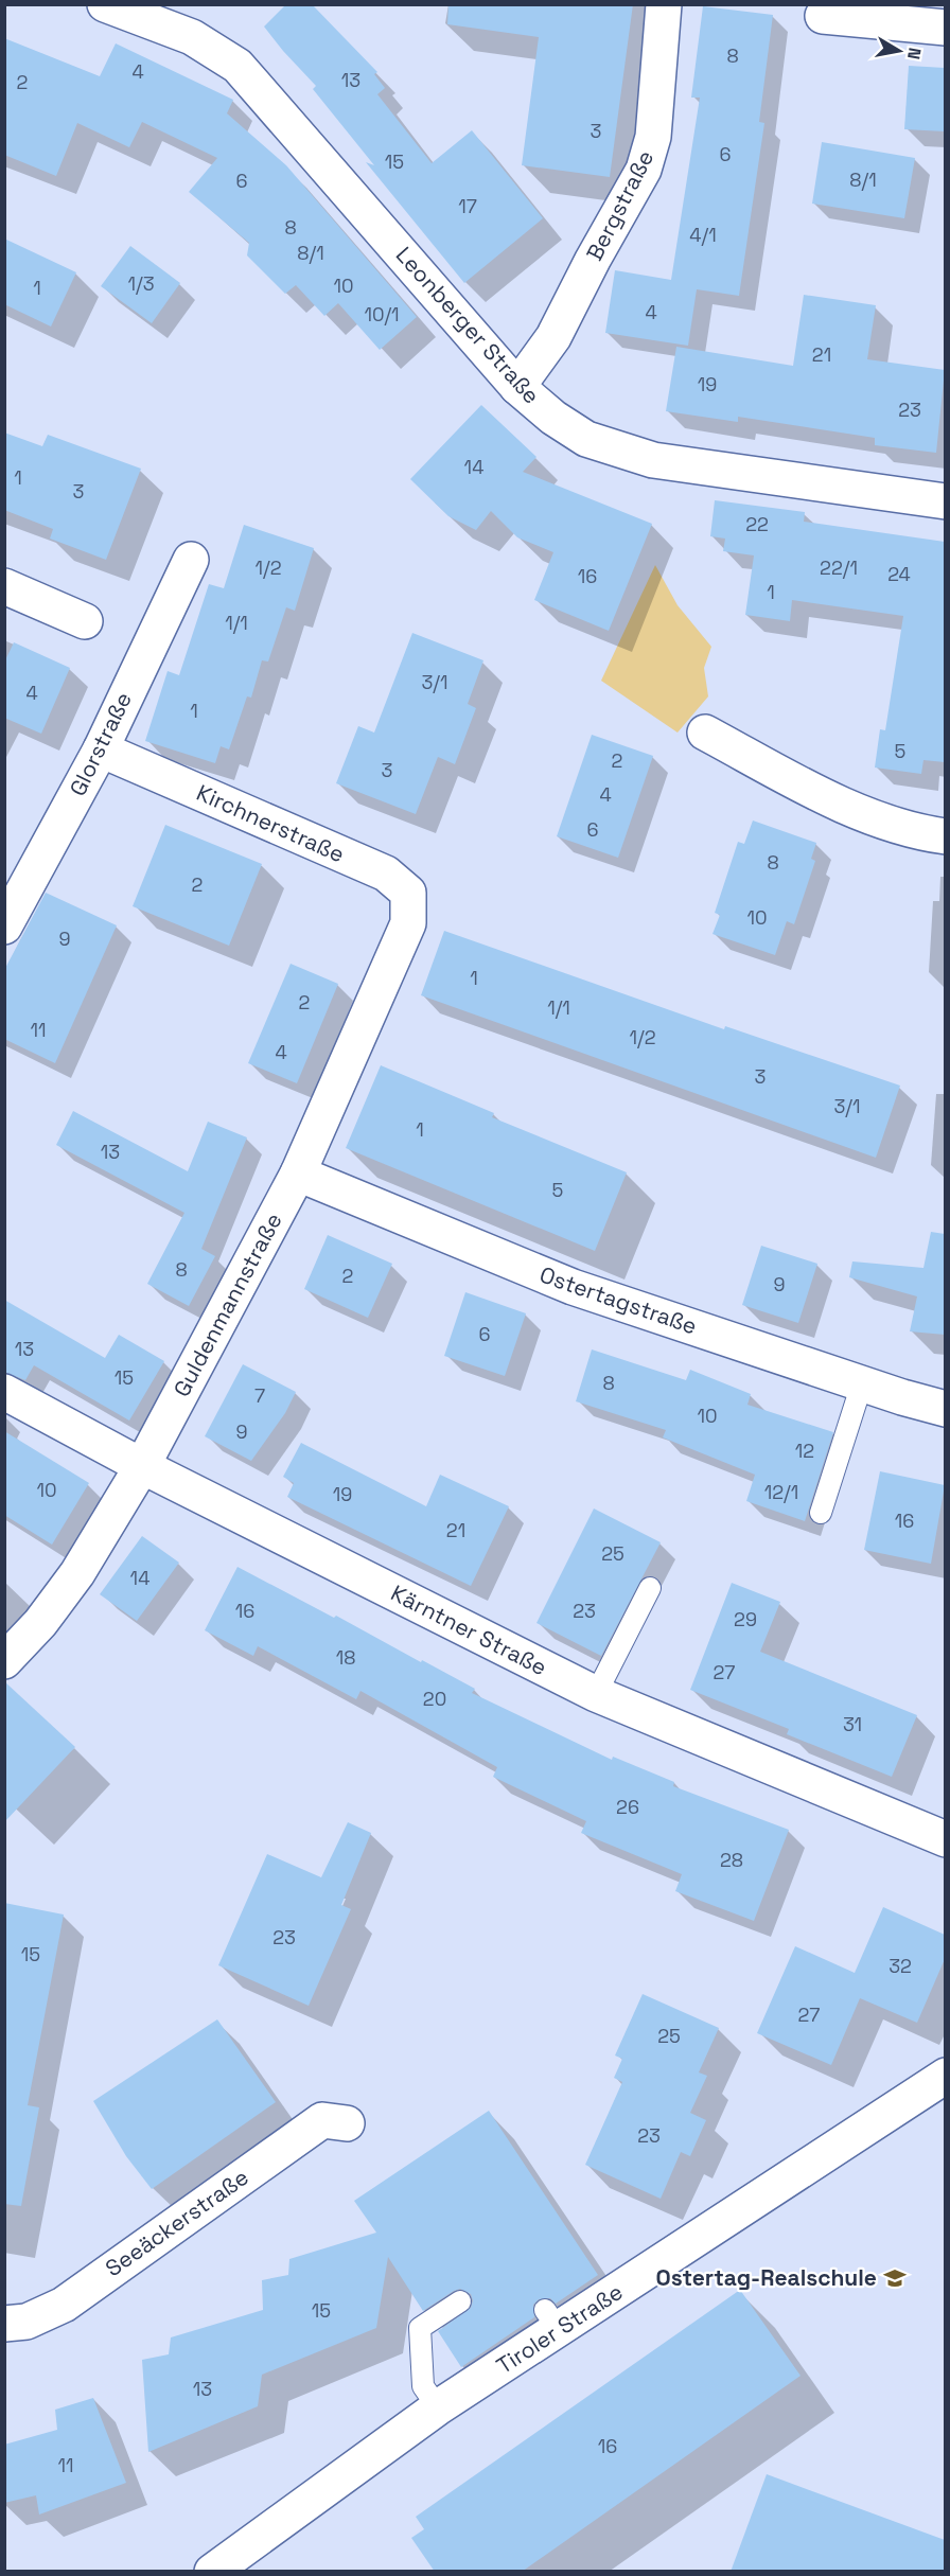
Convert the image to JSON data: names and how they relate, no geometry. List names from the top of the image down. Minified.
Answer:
{"streets":{"street":["Bergstraße","Leonberger Straße","Glorstraße","Kirchnerstraße","Ostertagstraße","Guldenmannstraße","Kärntner Straße","Seeäckerstraße","Tiroler Straße"]},"crossings":[["Bergstraße","Leonberger Straße"],["Glorstraße","Kirchnerstraße"],["Kirchnerstraße","Guldenmannstraße"],["Ostertagstraße","Guldenmannstraße"],["Guldenmannstraße","Kärntner Straße"]],"places":{"school or university":["Ostertag-Realschule"]},"house_numbers":["8","4","13","2","3","6","15","8/1","6","17","8","4/1","8/1","1/3","10","1","4","10/1","21","19","23","14","1","3","22","1/2","22/1","24","16","1","1/1","3/1","4","1","5","2","3","4","6","8","2","10","9","1","2","1/1","11","1/2","4","3","3/1","1","13","5","8","2","9","6","13","15","8","7","10","9","12","10","12/1","19","16","21","25","14","16","23","29","18","27","20","31","26","28","23","15","32","27","25","23","15","13","16","11"],"north":"right"}
